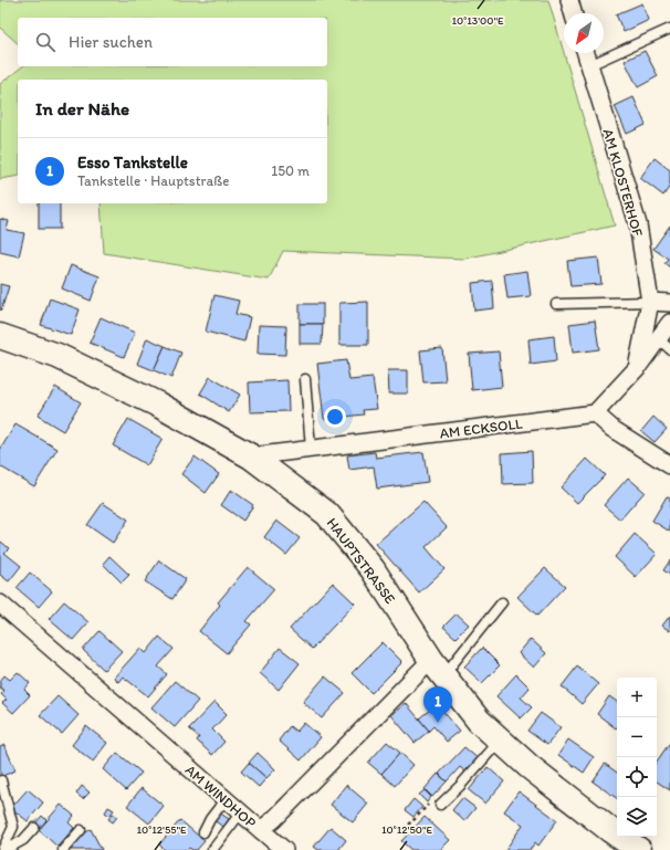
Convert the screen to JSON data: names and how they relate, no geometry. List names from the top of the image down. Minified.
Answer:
{"streets":{"street":["AM KLOSTERHOF","AM ECKSOLL","HAUPTSTRASSE","AM WINDHOP"]},"crossings":[["AM ECKSOLL","HAUPTSTRASSE"],["HAUPTSTRASSE","AM WINDHOP"]],"north":"bottom left","page":{"search":"Hier suchen","heading":"In der Nähe","list":[{"mark":"1","name":"Esso Tankstelle","note":"Tankstelle · Hauptstraße","value":"150 m"}],"map_buttons":["+","−"],"pins":"1"},"coordinates":["10°13'00\"E","10°12'55\"E","10°12'50\"E"]}
